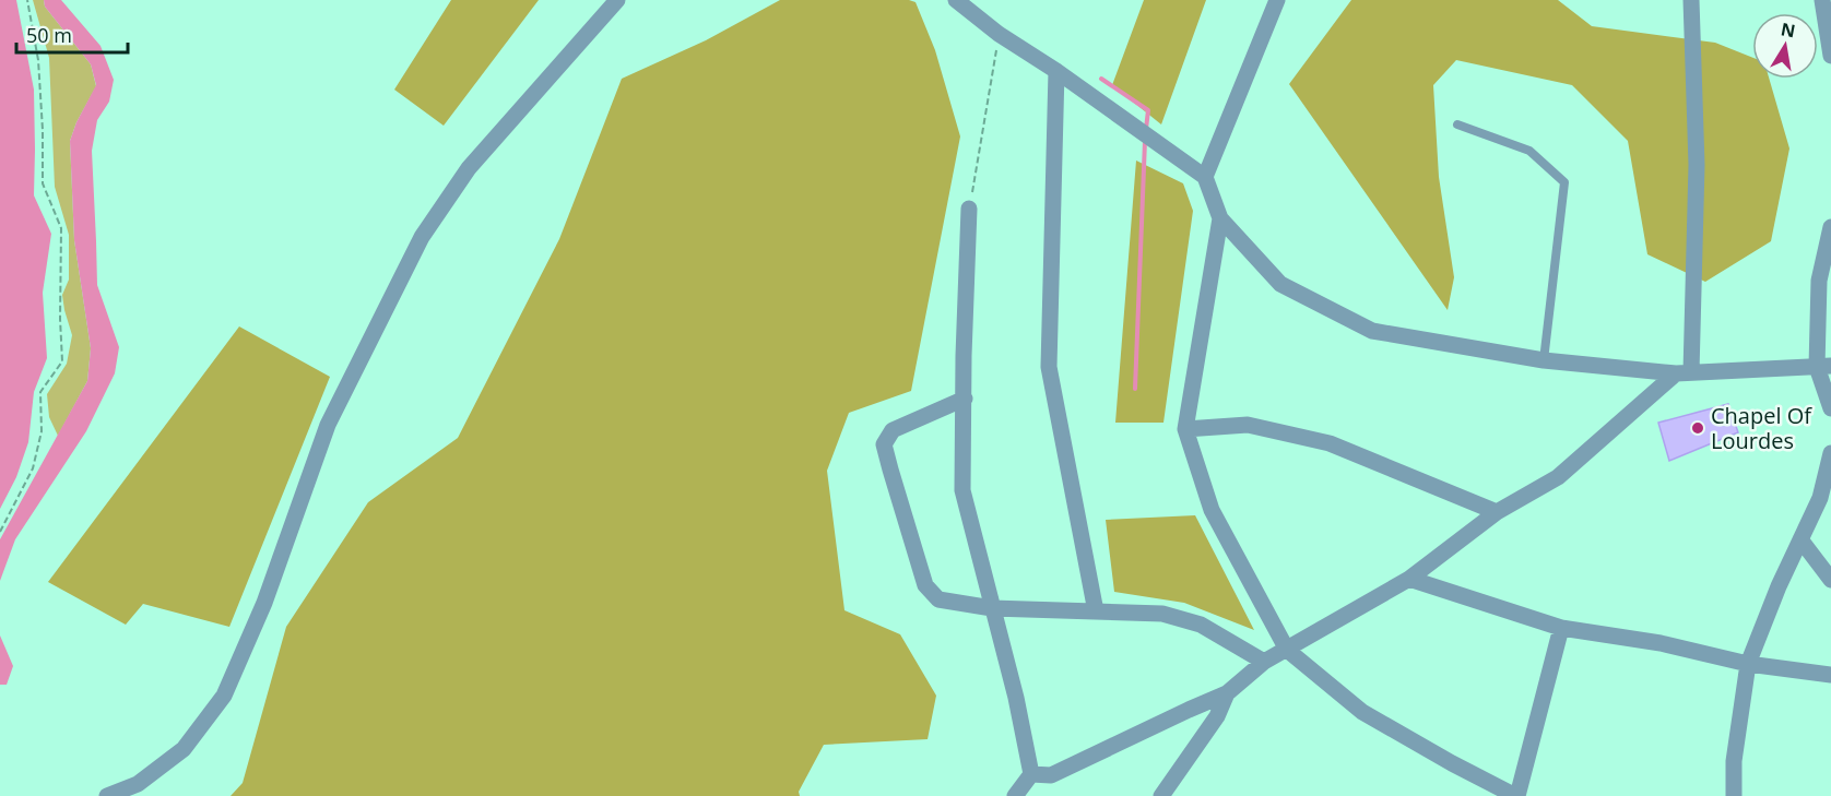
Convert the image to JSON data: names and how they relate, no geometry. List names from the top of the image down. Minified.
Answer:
{"places":["Chapel Of Lourdes"],"scale_bar":"50 m","north":"top"}
